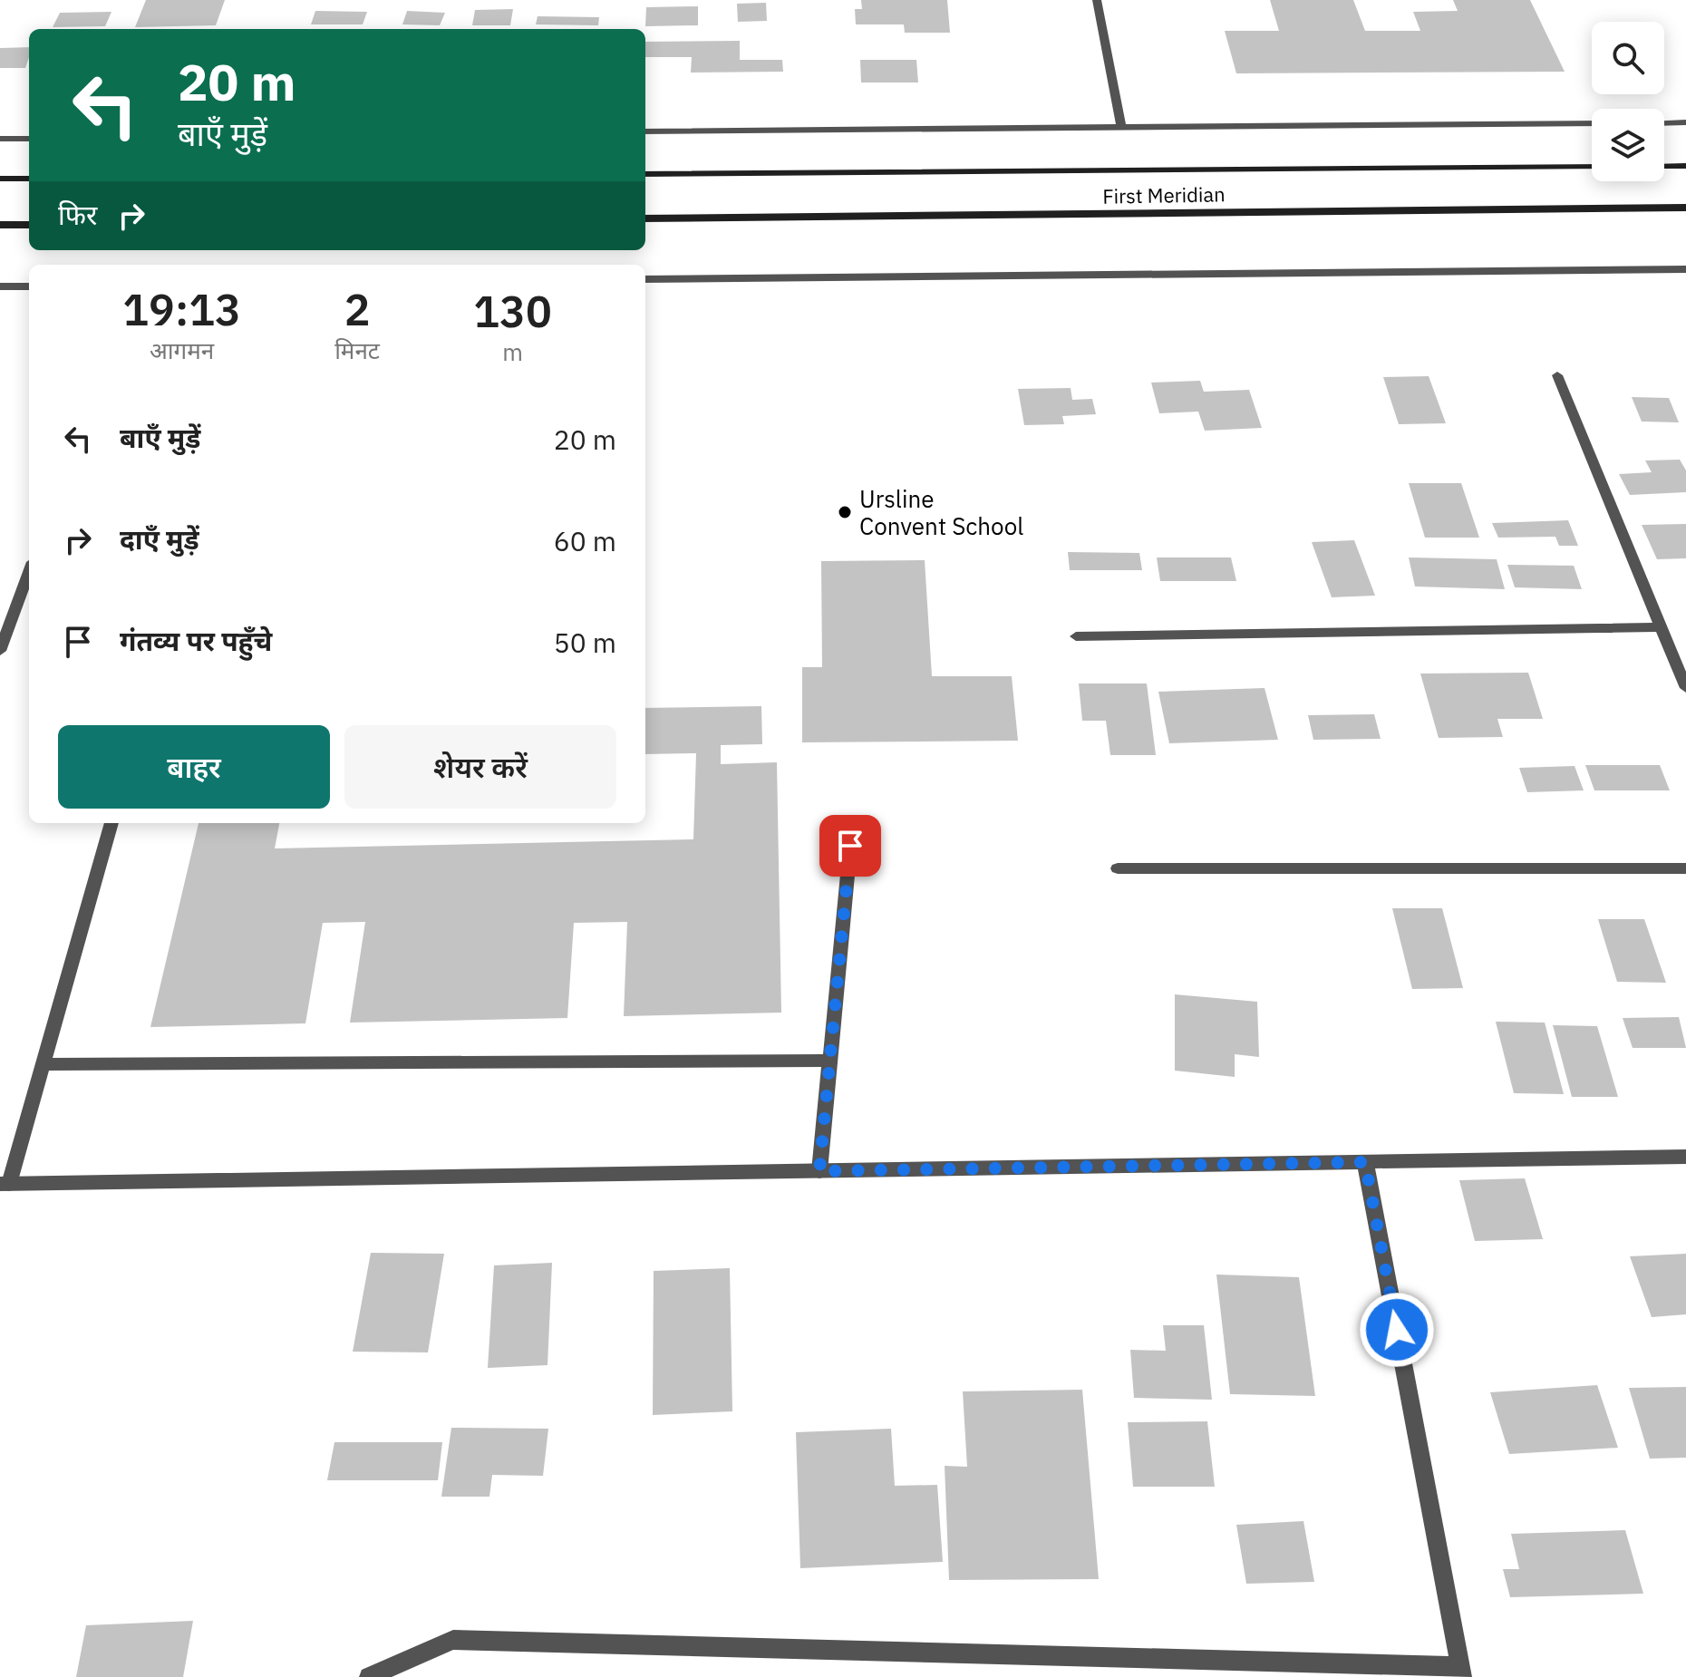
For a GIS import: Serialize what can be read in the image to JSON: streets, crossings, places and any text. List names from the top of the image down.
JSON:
{
  "streets": {
    "street": ["First Meridian"]
  },
  "places": ["Ursline Convent School"],
  "page": {
    "turn": ["20 m", "बाएँ मुड़ें"],
    "then": "फिर",
    "eta": [
      "19:13",
      "आगमन",
      "2",
      "मिनट",
      "130",
      "m"
    ],
    "list": [
      {
        "name": "बाएँ मुड़ें",
        "value": "20 m"
      },
      {
        "name": "दाएँ मुड़ें",
        "value": "60 m"
      },
      {
        "name": "गंतव्य पर पहुँचे",
        "value": "50 m"
      }
    ],
    "buttons": ["बाहर", "शेयर करें"]
  }
}
